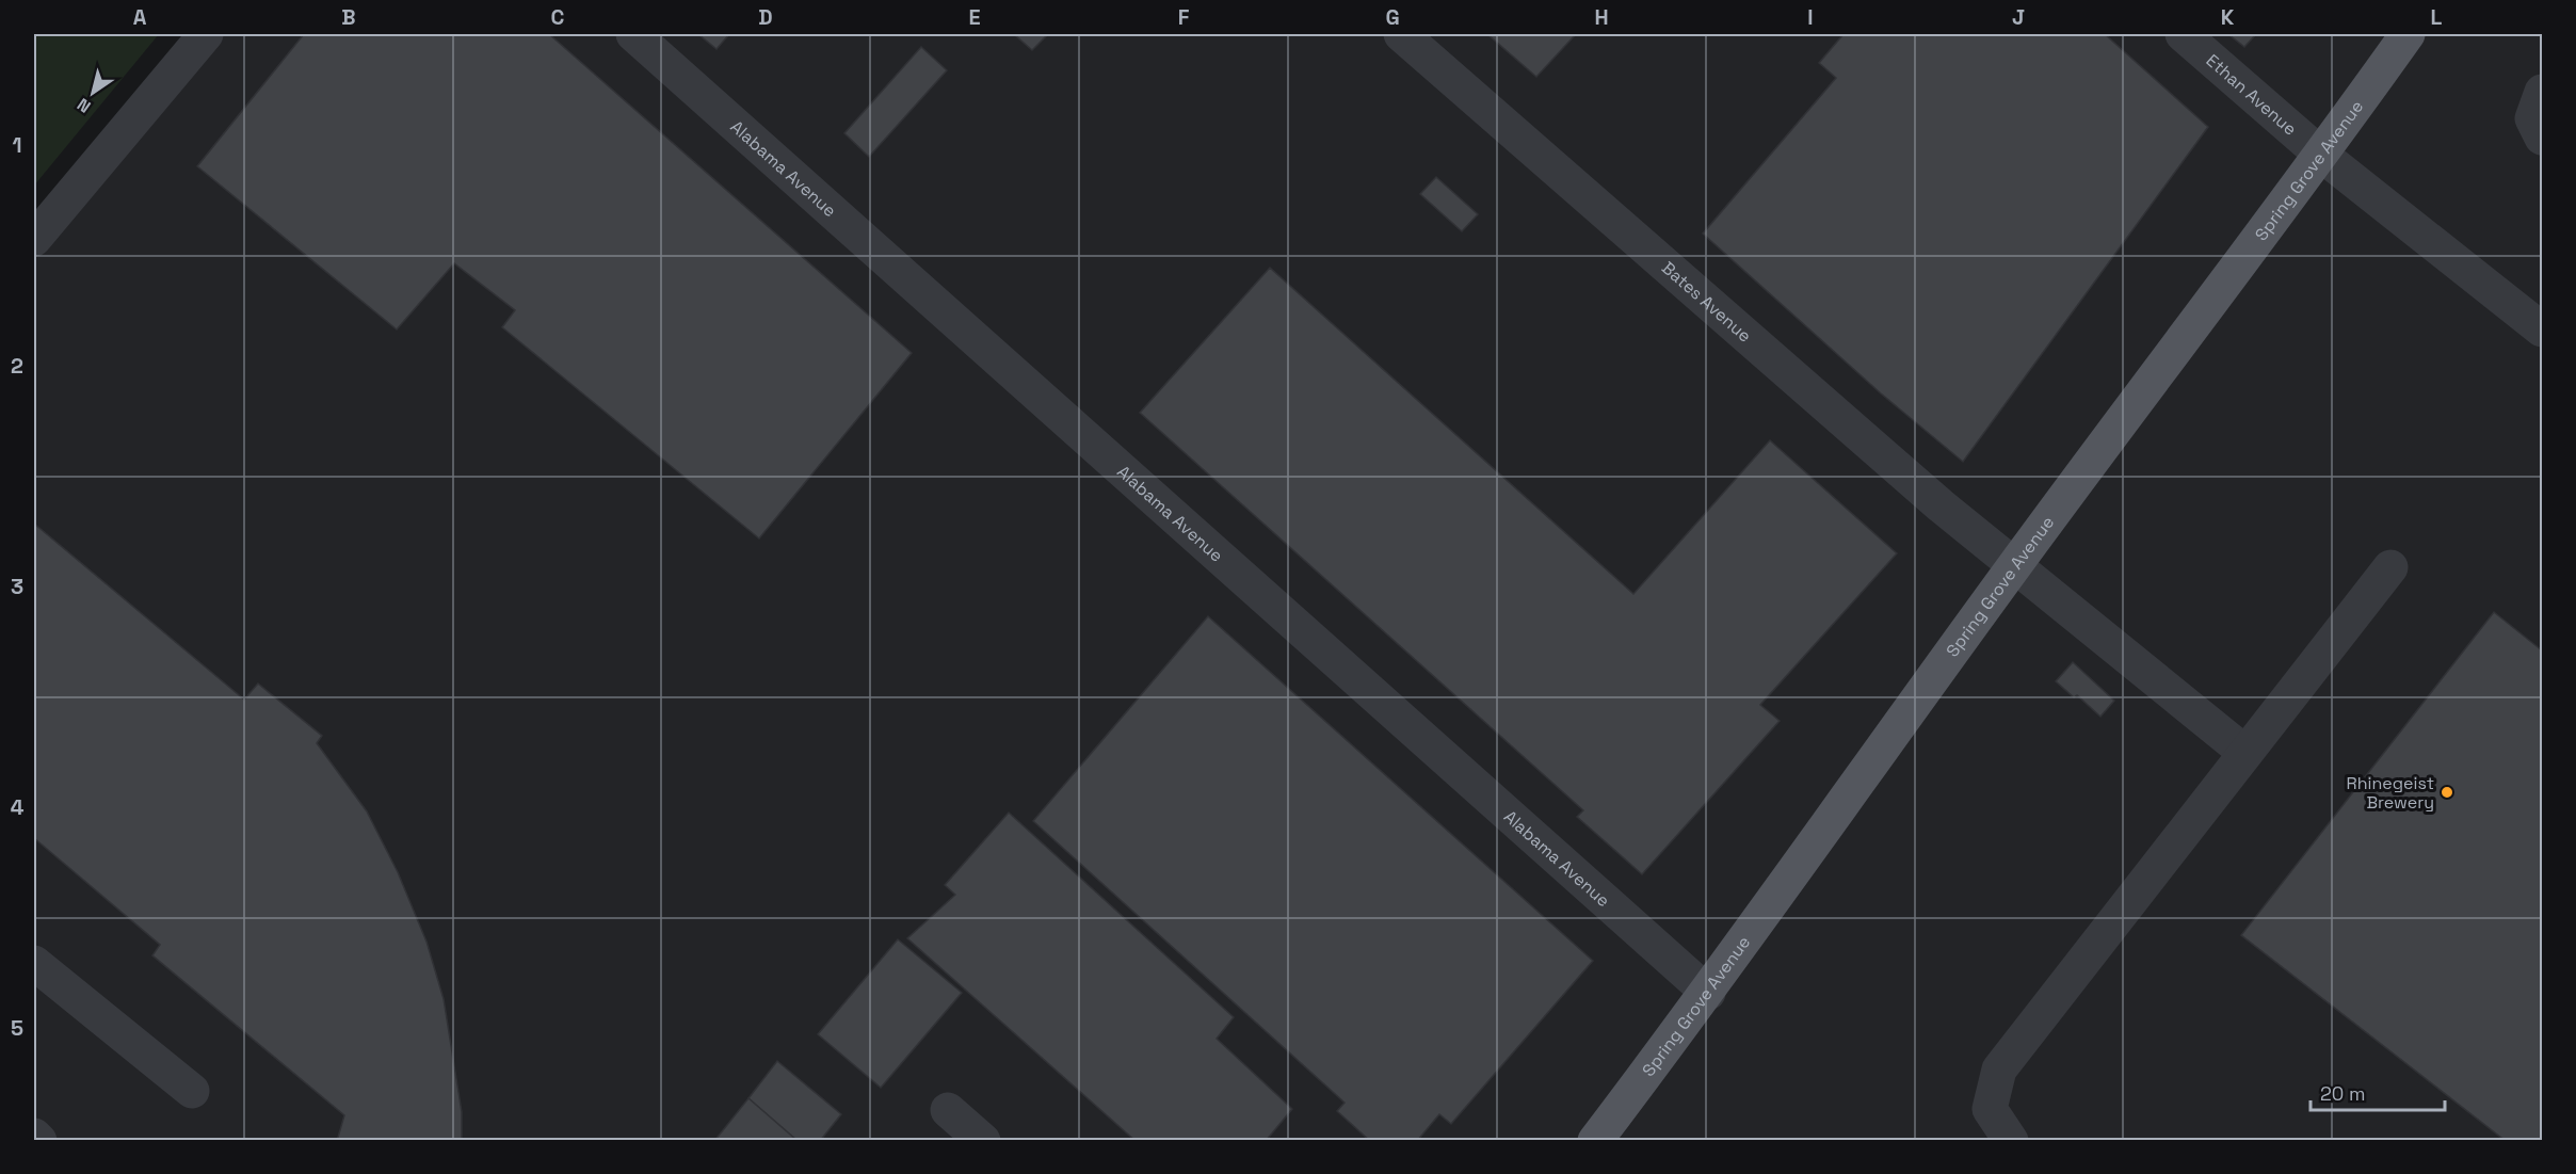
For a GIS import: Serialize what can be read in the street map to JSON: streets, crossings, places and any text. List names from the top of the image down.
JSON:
{
  "streets": {
    "main road": ["Spring Grove Avenue"],
    "street": ["Ethan Avenue", "Alabama Avenue", "Bates Avenue"]
  },
  "crossings": [
    ["Ethan Avenue", "Spring Grove Avenue"],
    ["Alabama Avenue", "Spring Grove Avenue"],
    ["Spring Grove Avenue", "Bates Avenue"]
  ],
  "places": ["Rhinegeist Brewery"],
  "scale_bar": "20 m",
  "north": "bottom left",
  "grid": {
    "columns": [
      "A",
      "B",
      "C",
      "D",
      "E",
      "F",
      "G",
      "H",
      "I",
      "J",
      "K",
      "L"
    ],
    "rows": [
      "1",
      "2",
      "3",
      "4",
      "5"
    ]
  }
}
